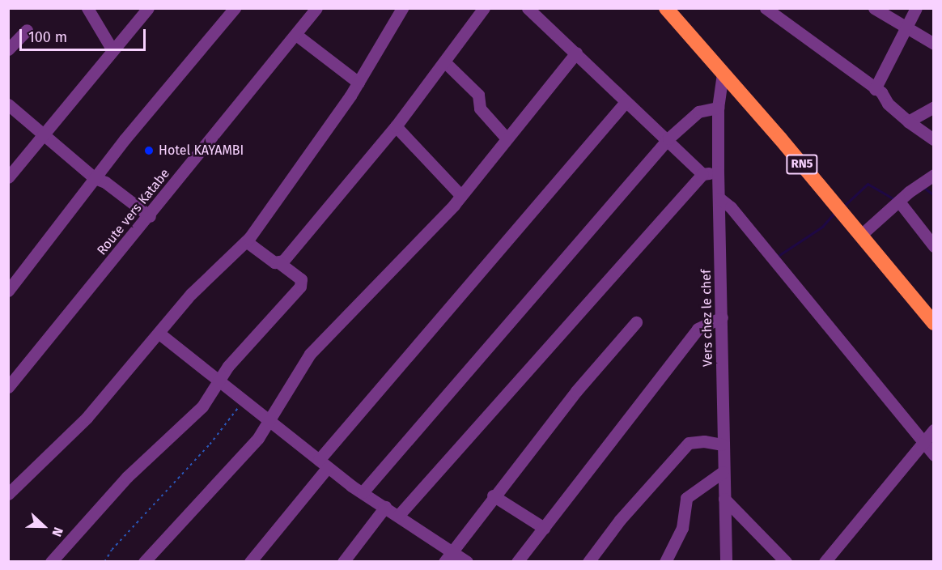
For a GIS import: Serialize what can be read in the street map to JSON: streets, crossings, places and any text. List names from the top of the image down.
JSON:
{
  "streets": {
    "highway": ["RN5"],
    "street": ["Route vers Katabe", "Vers chez le chef"]
  },
  "crossings": [
    ["RN5", "Vers chez le chef"]
  ],
  "places": ["Hotel KAYAMBI"],
  "scale_bar": "100 m",
  "north": "right"
}
